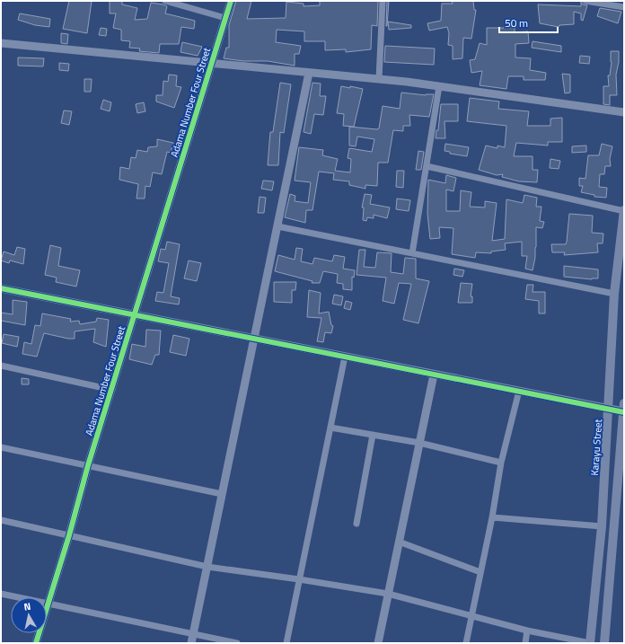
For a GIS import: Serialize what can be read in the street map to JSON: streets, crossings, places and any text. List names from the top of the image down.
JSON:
{
  "streets": {
    "main road": ["Karayu Street"],
    "street": ["Adama Number Four Street"]
  },
  "scale_bar": "50 m",
  "north": "top"
}
